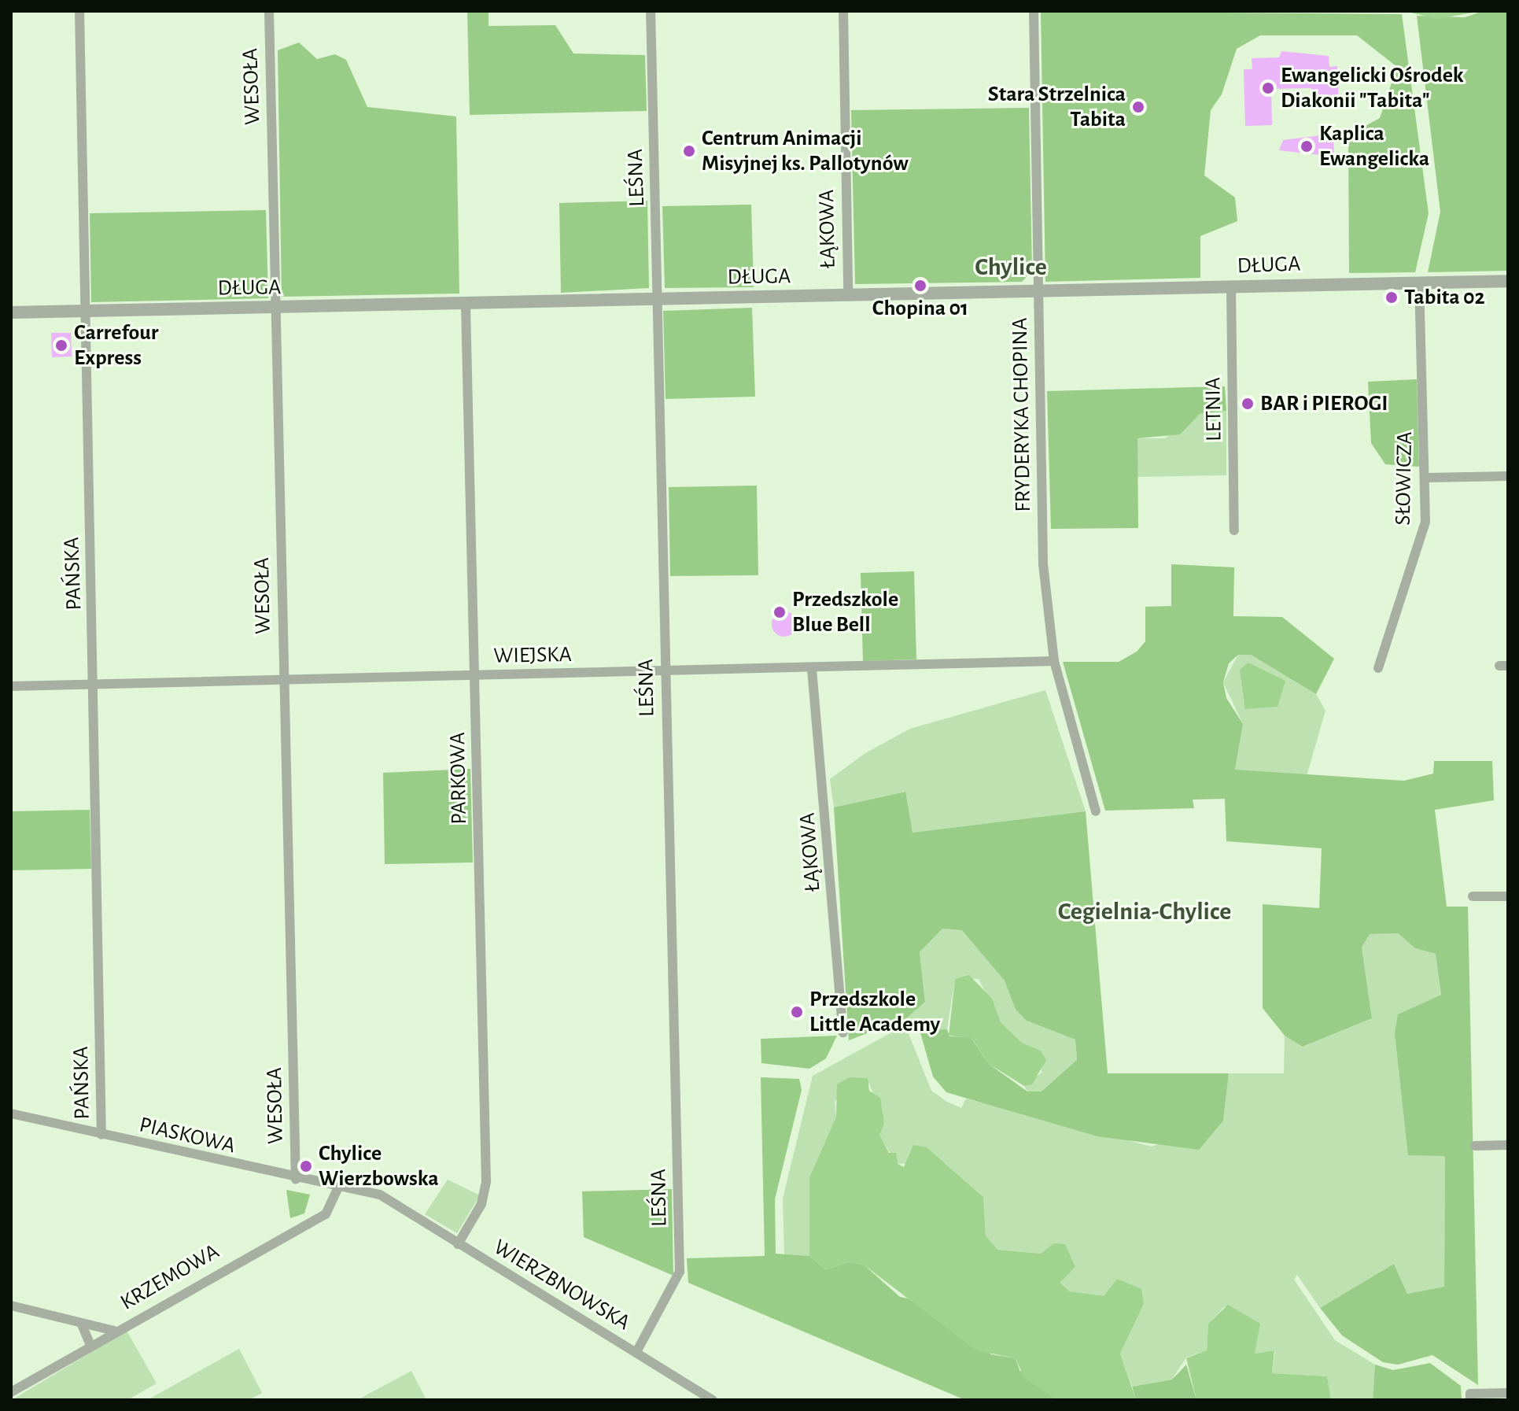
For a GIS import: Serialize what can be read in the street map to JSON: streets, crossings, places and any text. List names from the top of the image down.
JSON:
{
  "streets": {
    "street": [
      "WESOŁA",
      "LEŚNA",
      "ŁĄKOWA",
      "DŁUGA",
      "LETNIA",
      "FRYDERYKA CHOPINA",
      "SŁOWICZA",
      "PAŃSKA",
      "WIEJSKA",
      "PARKOWA",
      "PIASKOWA",
      "KRZEMOWA",
      "WIERZBNOWSKA"
    ]
  },
  "crossings": [
    ["WESOŁA", "DŁUGA"],
    ["WESOŁA", "WIEJSKA"],
    ["WESOŁA", "PIASKOWA"],
    ["LEŚNA", "DŁUGA"],
    ["LEŚNA", "WIEJSKA"],
    ["LEŚNA", "WIERZBNOWSKA"],
    ["ŁĄKOWA", "DŁUGA"],
    ["ŁĄKOWA", "WIEJSKA"],
    ["DŁUGA", "LETNIA"],
    ["DŁUGA", "FRYDERYKA CHOPINA"],
    ["DŁUGA", "SŁOWICZA"],
    ["DŁUGA", "PAŃSKA"],
    ["DŁUGA", "PARKOWA"],
    ["FRYDERYKA CHOPINA", "WIEJSKA"],
    ["PAŃSKA", "WIEJSKA"],
    ["PAŃSKA", "PIASKOWA"],
    ["WIEJSKA", "PARKOWA"],
    ["PARKOWA", "WIERZBNOWSKA"],
    ["PIASKOWA", "KRZEMOWA"],
    ["PIASKOWA", "WIERZBNOWSKA"]
  ],
  "districts": ["Chylice", "Cegielnia-Chylice"],
  "places": [
    "Ewangelicki Ośrodek Diakonii \"Tabita\"",
    "Stara Strzelnica Tabita",
    "Kaplica Ewangelicka",
    "Centrum Animacji Misyjnej ks. Pallotynów",
    "Chopina 01",
    "Tabita 02",
    "Carrefour Express",
    "BAR i PIEROGI",
    "Przedszkole Blue Bell",
    "Przedszkole Little Academy",
    "Chylice Wierzbowska"
  ]
}
